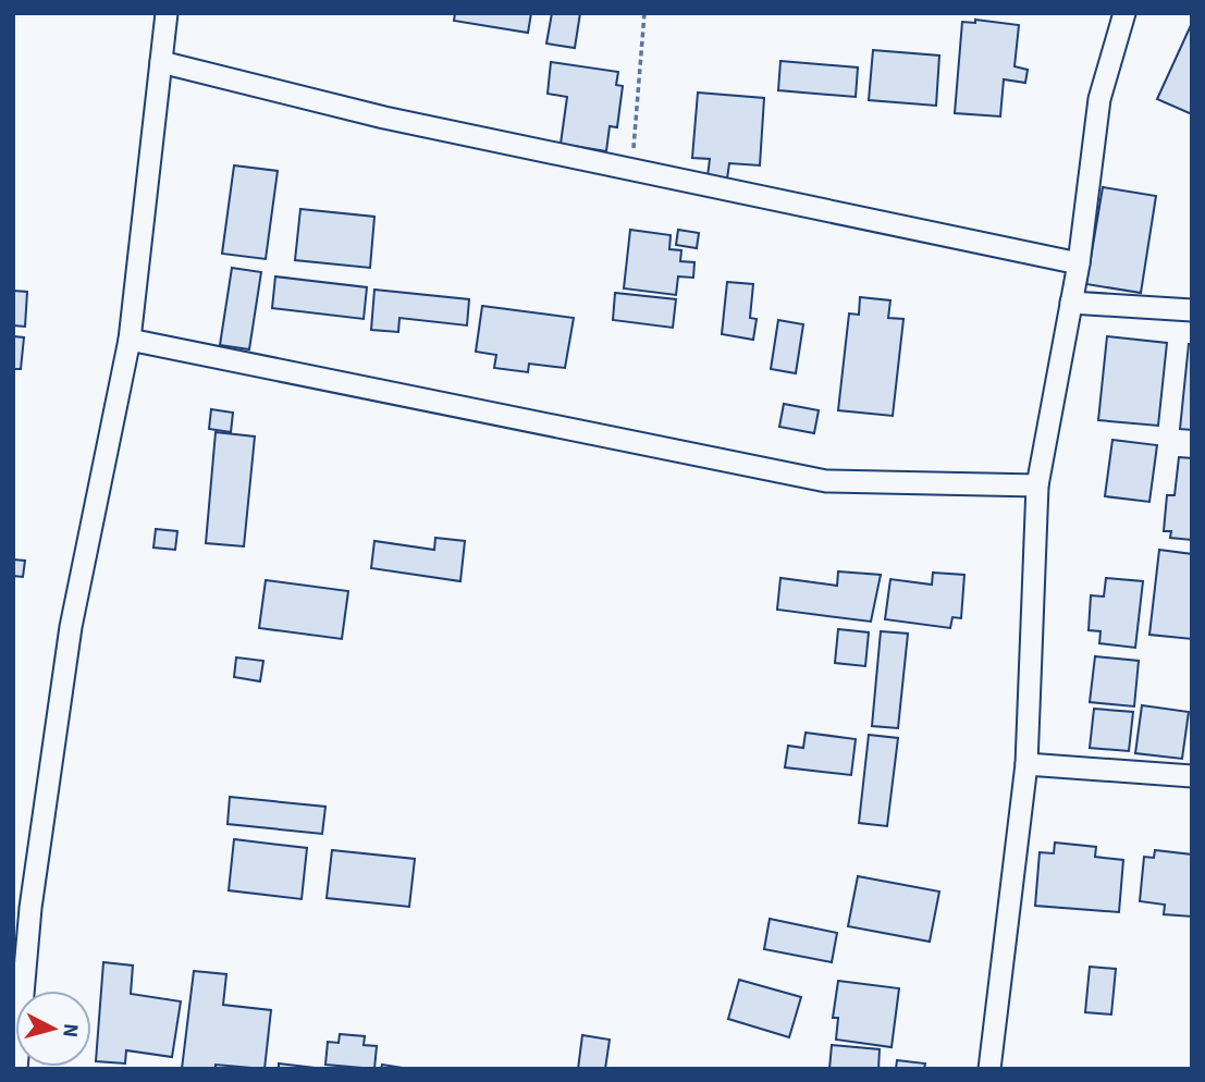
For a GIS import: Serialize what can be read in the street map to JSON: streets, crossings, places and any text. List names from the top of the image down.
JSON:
{
  "north": "right"
}
